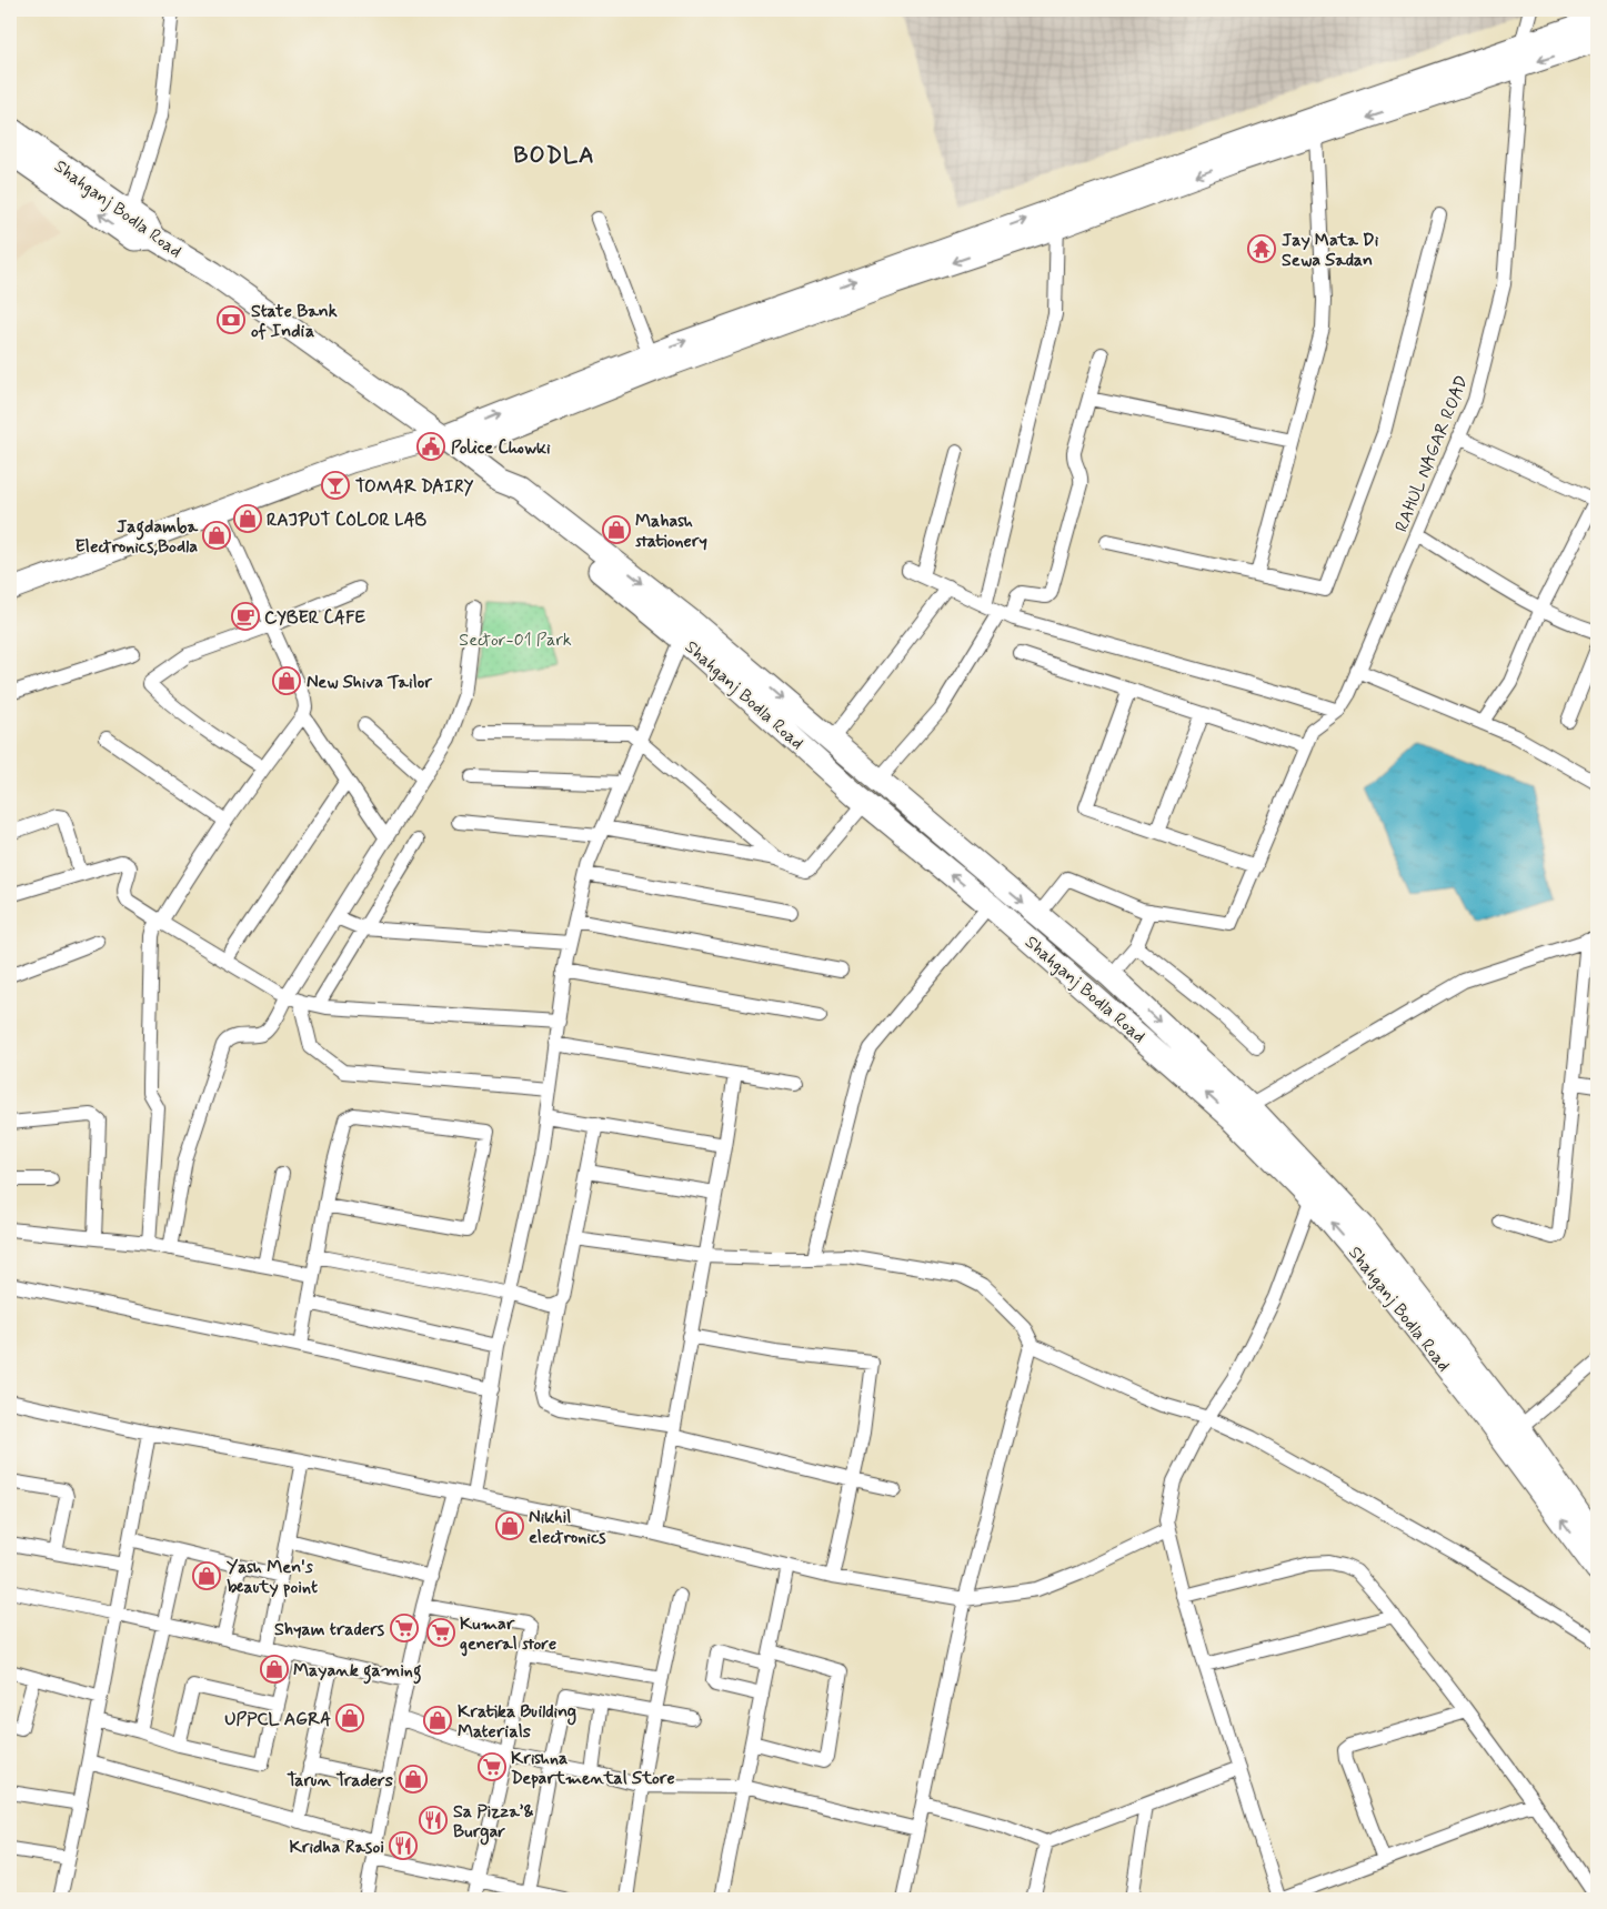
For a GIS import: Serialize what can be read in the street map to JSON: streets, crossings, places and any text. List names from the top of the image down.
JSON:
{
  "streets": {
    "main road": ["Shahganj Bodla Road"],
    "street": ["RAHUL NAGAR ROAD"]
  },
  "districts": ["BODLA"],
  "parks": ["Sector-01 Park"],
  "places": {
    "temple": ["Jay Mata Di Sewa Sadan"],
    "bank": ["State Bank of India"],
    "public building": ["Police Chowki"],
    "bar": ["TOMAR DAIRY"],
    "shop": [
      "RAJPUT COLOR LAB",
      "Mahash stationery",
      "Jagdamba Electronics,Bodla",
      "New Shiva Tailor",
      "Nikhil electronics",
      "Yash Men's beauty point",
      "Mayank gaming",
      "UPPCL AGRA",
      "Kratika Building Materials",
      "Tarun Traders"
    ],
    "cafe": ["CYBER CAFE"],
    "supermarket": ["Shyam traders", "Kumar general store", "Krishna Departmental Store"],
    "restaurant": ["Sa Pizza’& Burgar", "Kridha Rasoi"]
  }
}
